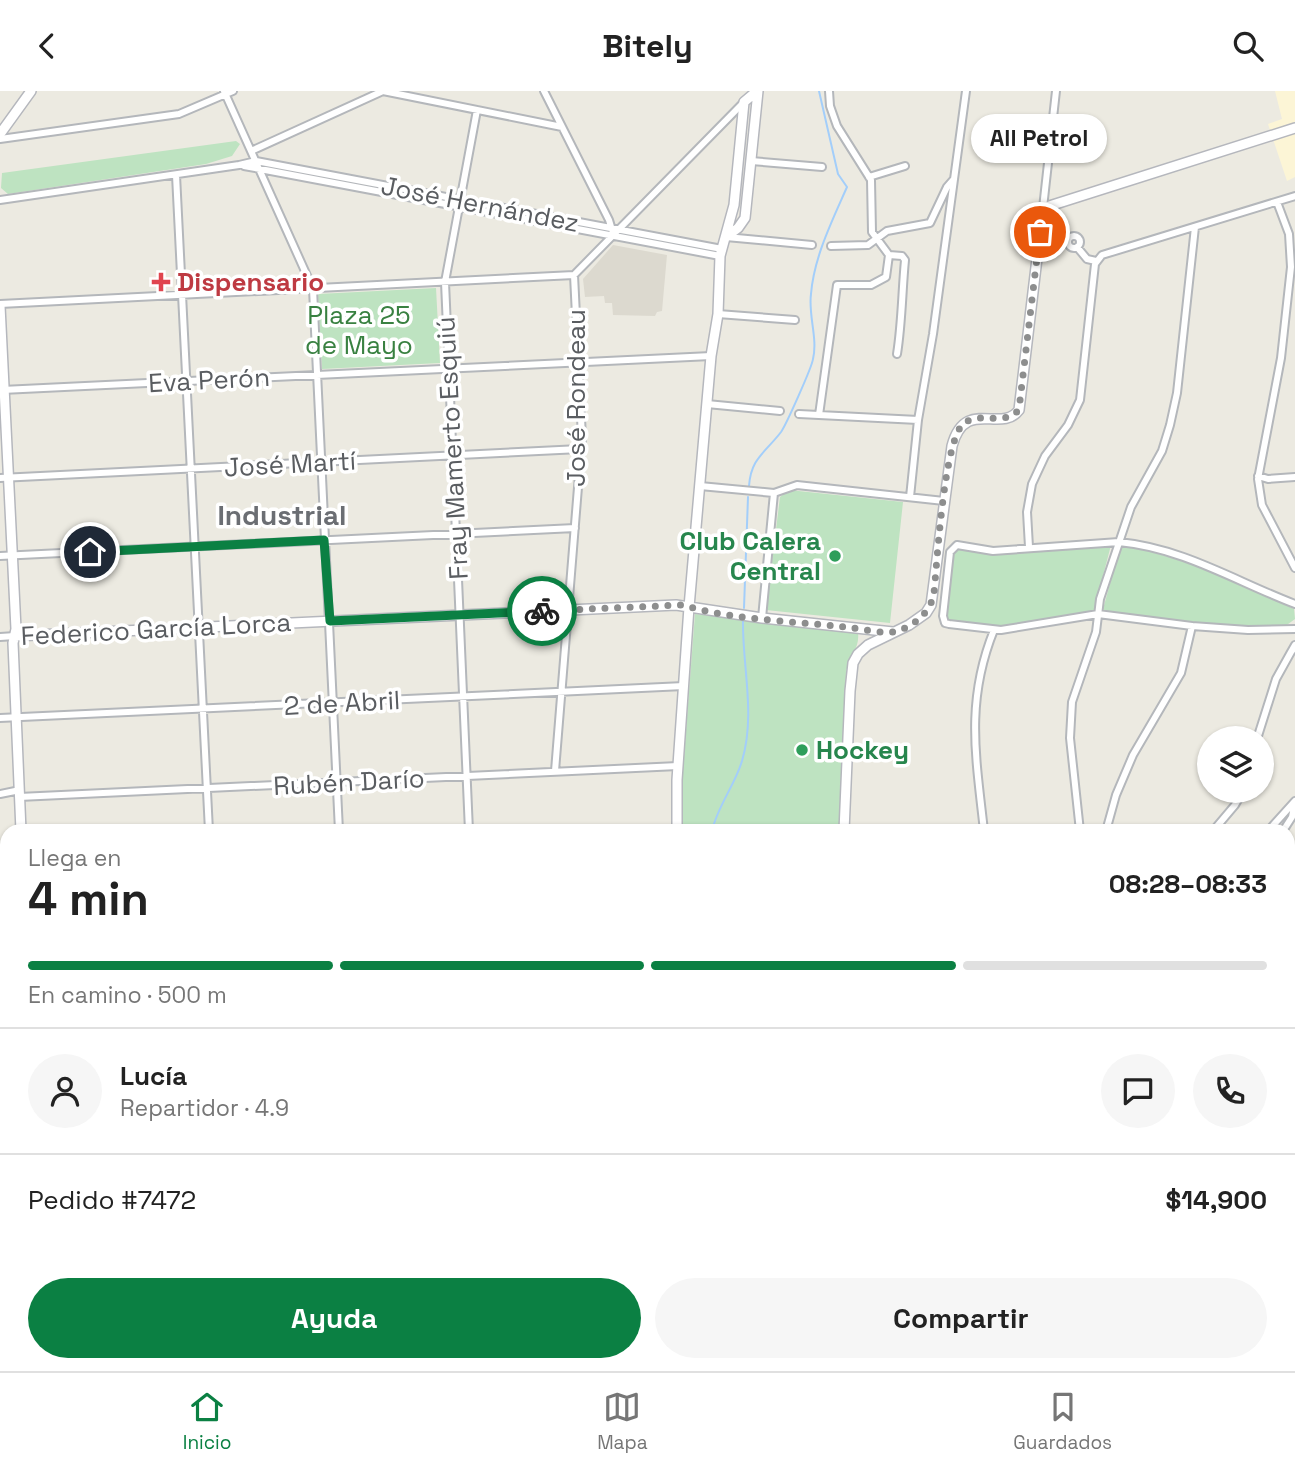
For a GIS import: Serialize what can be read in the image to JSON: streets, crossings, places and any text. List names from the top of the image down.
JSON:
{
  "streets": {
    "street": [
      "José Hernández",
      "Eva Perón",
      "José Rondeau",
      "Fray Mamerto Esquiú",
      "José Martí",
      "Federico García Lorca",
      "2 de Abril",
      "Rubén Darío"
    ]
  },
  "crossings": [
    ["José Hernández", "Fray Mamerto Esquiú"],
    ["Eva Perón", "José Rondeau"],
    ["Eva Perón", "Fray Mamerto Esquiú"],
    ["José Rondeau", "José Martí"],
    ["José Rondeau", "Federico García Lorca"],
    ["José Rondeau", "2 de Abril"],
    ["José Rondeau", "Rubén Darío"],
    ["Fray Mamerto Esquiú", "José Martí"],
    ["Fray Mamerto Esquiú", "Federico García Lorca"],
    ["Fray Mamerto Esquiú", "2 de Abril"],
    ["Fray Mamerto Esquiú", "Rubén Darío"]
  ],
  "districts": ["Industrial"],
  "parks": ["Plaza 25 de Mayo"],
  "places": {
    "other": ["All Petrol", "Club Calera Central", "Hockey"],
    "health": ["Dispensario"]
  },
  "page": {
    "header": "Bitely",
    "bubble": "All Petrol",
    "heading": ["4 min", "Llega en", "08:28–08:33"],
    "panel": [
      "Lucía",
      "Repartidor · 4.9",
      "Pedido #7472",
      "$14,900"
    ],
    "bar": "En camino · 500 m",
    "buttons": ["Ayuda", "Compartir"],
    "tabs": ["Inicio", "Mapa", "Guardados"]
  }
}
